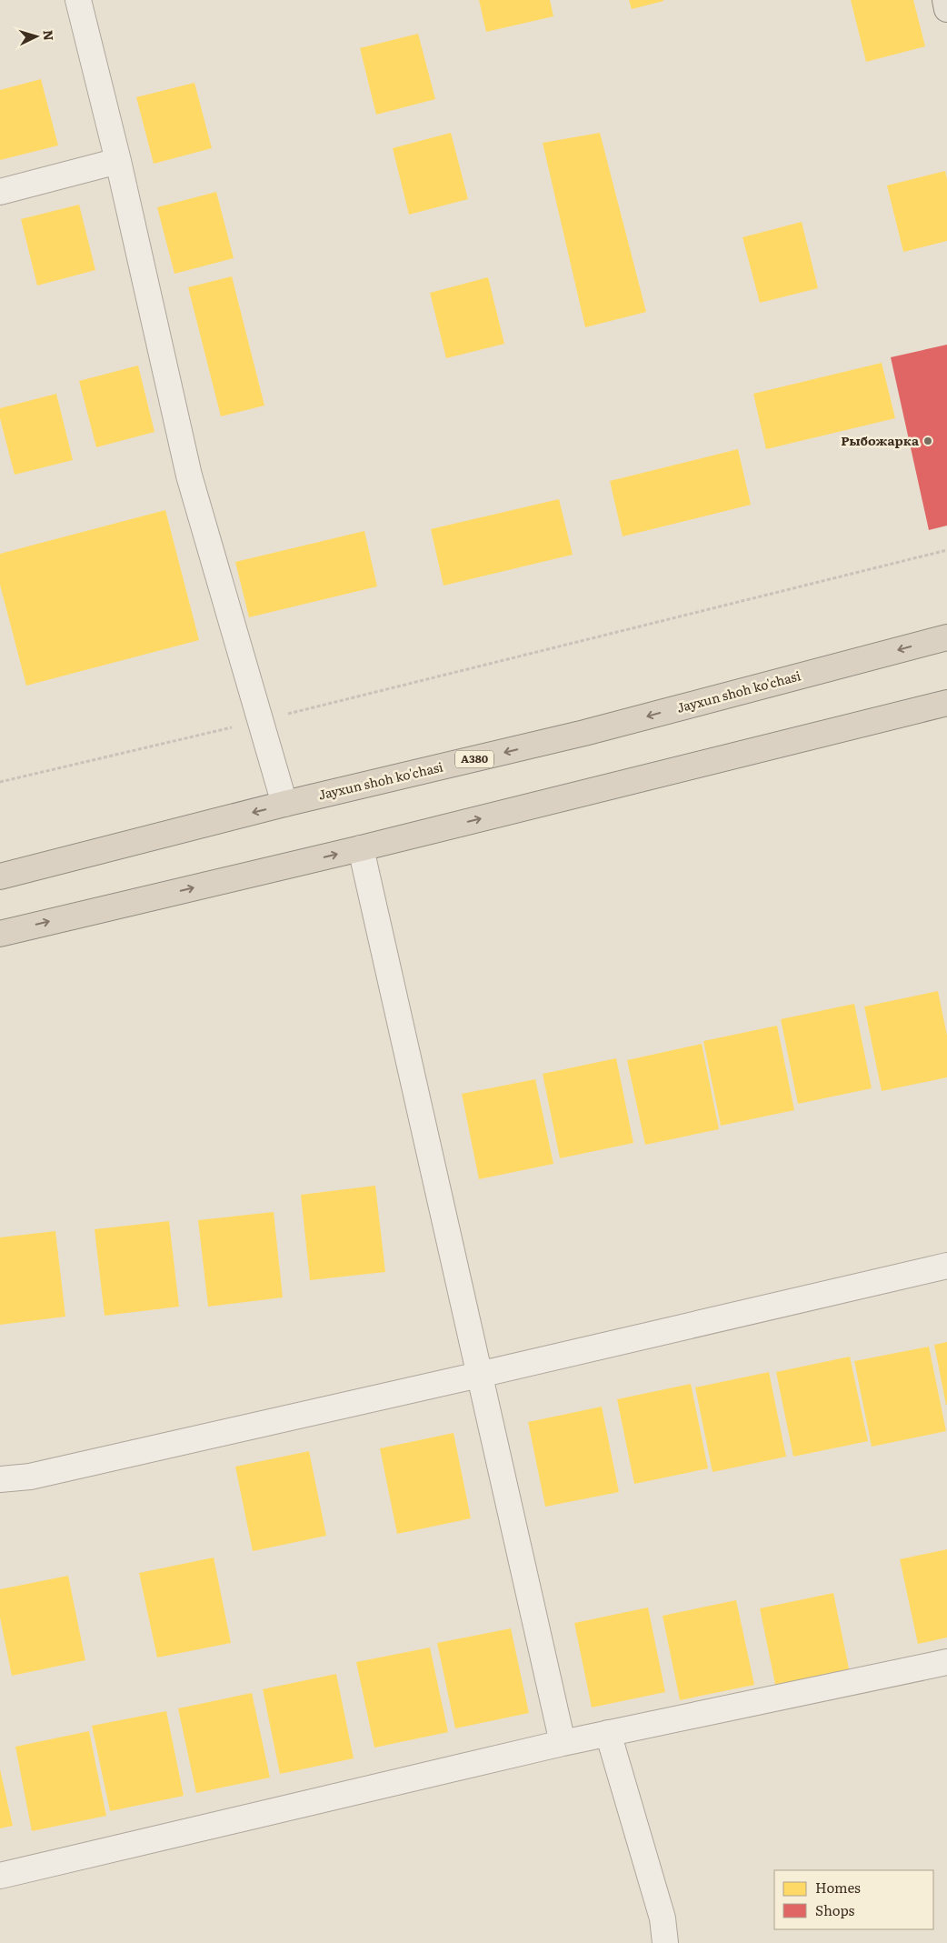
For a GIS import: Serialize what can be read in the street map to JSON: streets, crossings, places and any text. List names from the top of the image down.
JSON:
{
  "streets": {
    "highway": ["Jayxun shoh ko'chasi", "A380"]
  },
  "places": ["Рыбожарка"],
  "legend": ["Homes", "Shops"],
  "north": "right"
}
